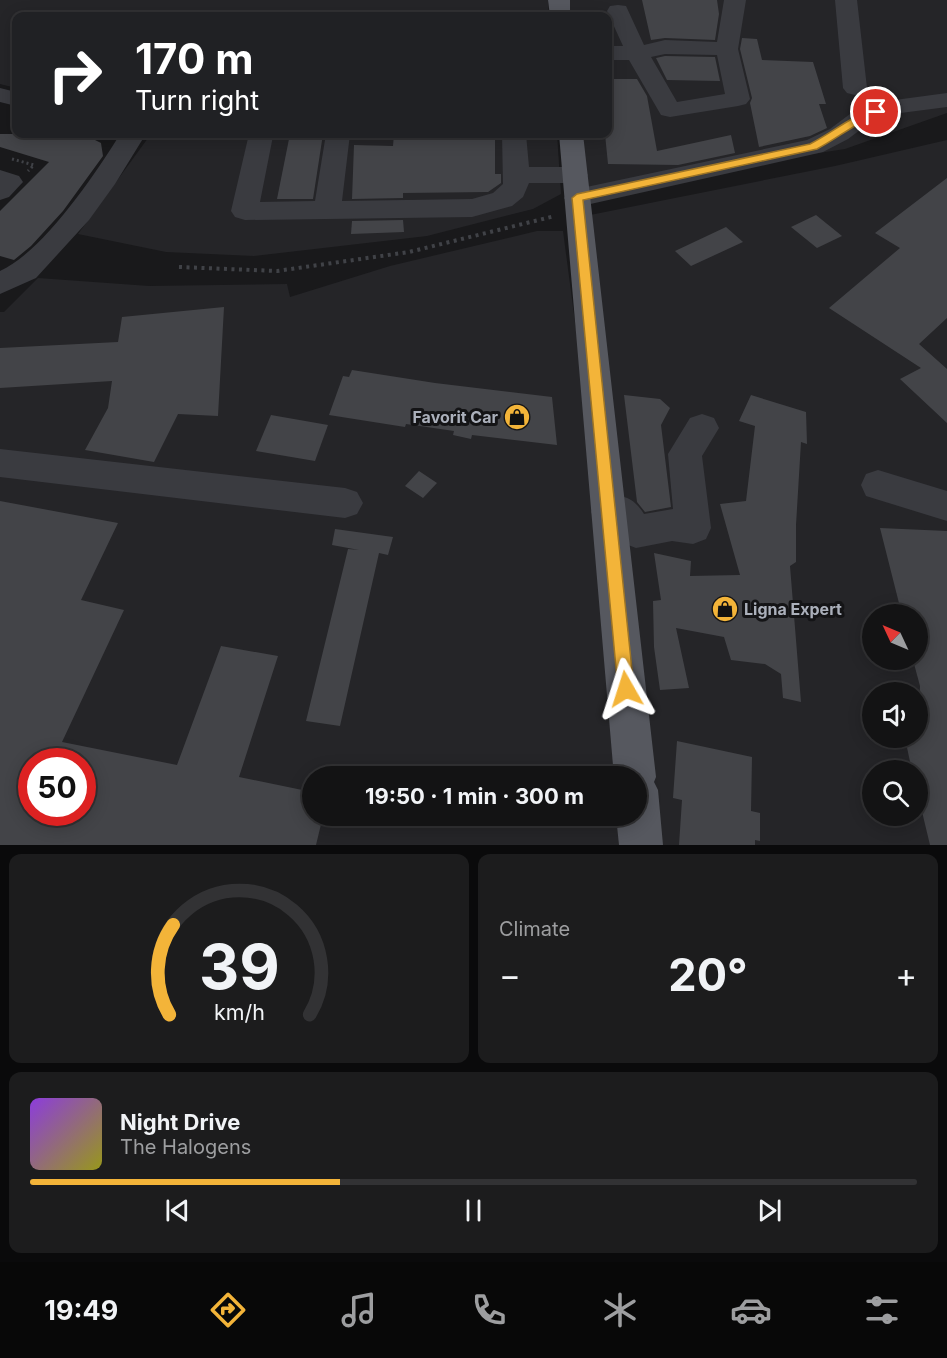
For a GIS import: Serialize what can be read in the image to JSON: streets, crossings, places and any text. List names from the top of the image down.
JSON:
{
  "places": {
    "shop": ["Favorit Car", "Ligna Expert"]
  },
  "north": "top left",
  "page": {
    "turn": ["170 m", "Turn right"],
    "limit": "50",
    "trip": "19:50 · 1 min · 300 m",
    "tile": "Climate",
    "heat": ["−", "20°", "+"],
    "song": ["Night Drive", "The Halogens"],
    "tabs": "19:49",
    "gauge": ["39", "km/h"]
  }
}
